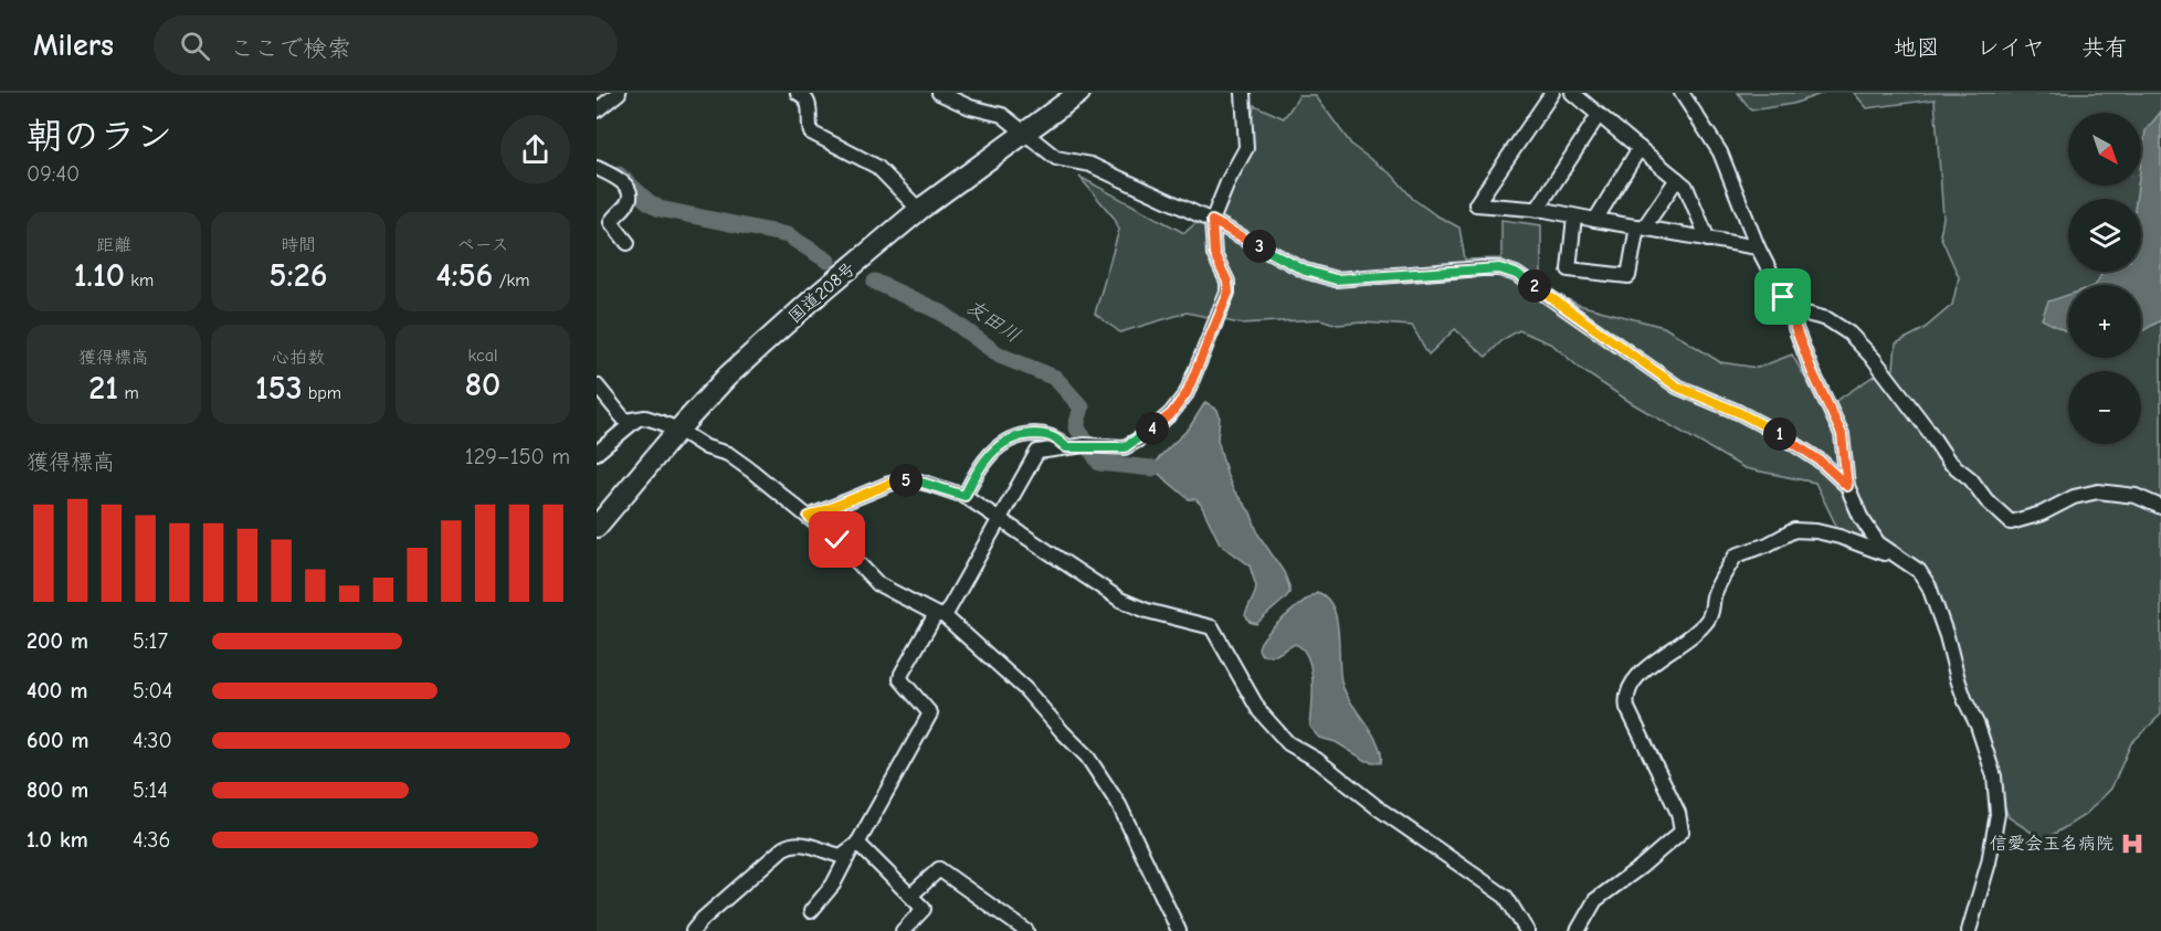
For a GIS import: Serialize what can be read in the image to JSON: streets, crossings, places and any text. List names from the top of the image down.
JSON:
{
  "streets": {
    "highway": ["国道208号"]
  },
  "water": ["友田川"],
  "places": {
    "hospital": ["信愛会玉名病院"]
  },
  "north": "bottom right",
  "page": {
    "header": "Milers",
    "search": "ここで検索",
    "nav": ["地図", "レイヤ", "共有"],
    "heading": ["朝のラン", "09:40"],
    "map_buttons": ["+", "−"],
    "stats": [
      ["距離", "1.10 km"],
      ["時間", "5:26"],
      ["ペース", "4:56 /km"],
      ["獲得標高", "21 m"],
      ["心拍数", "153 bpm"],
      ["kcal", "80"]
    ],
    "pins": [
      "3",
      "2",
      "4",
      "1",
      "5"
    ],
    "chart": ["獲得標高", "129–150 m"],
    "list": [
      {
        "name": "200 m",
        "note": "5:17"
      },
      {
        "name": "400 m",
        "note": "5:04"
      },
      {
        "name": "600 m",
        "note": "4:30"
      },
      {
        "name": "800 m",
        "note": "5:14"
      },
      {
        "name": "1.0 km",
        "note": "4:36"
      }
    ]
  }
}
